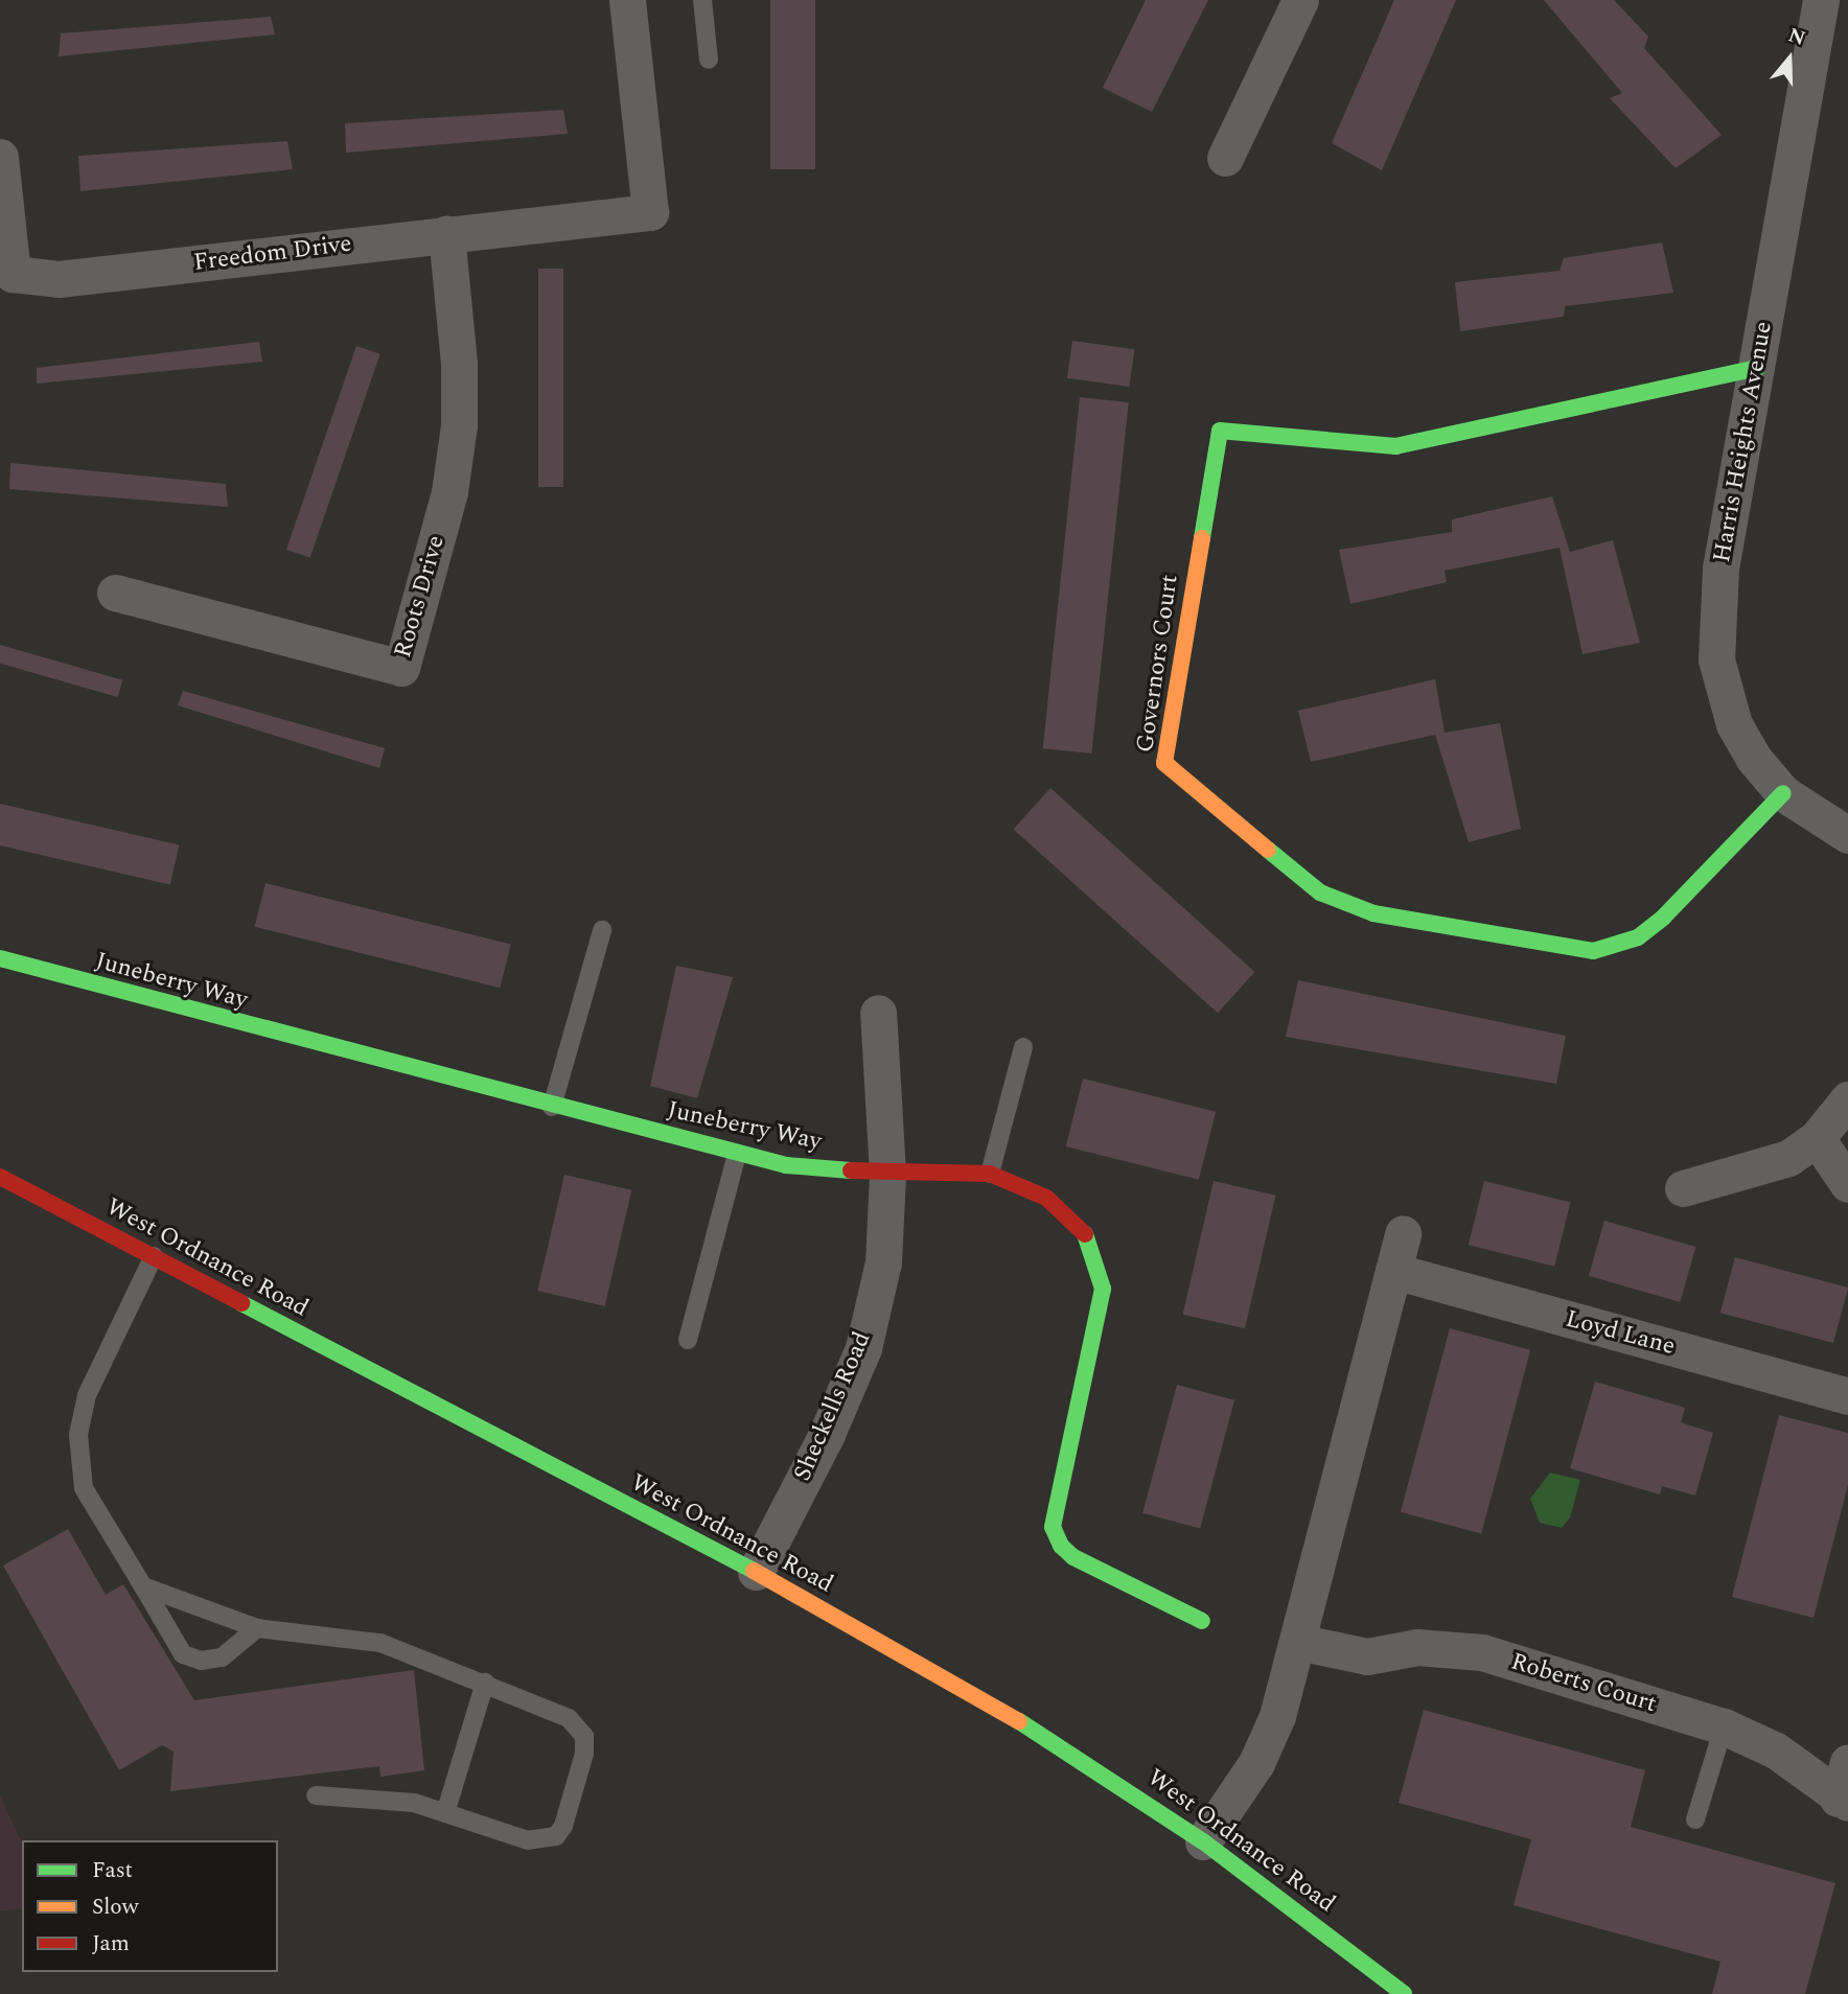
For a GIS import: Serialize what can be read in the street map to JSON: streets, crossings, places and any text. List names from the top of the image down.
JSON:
{
  "streets": {
    "street": [
      "Freedom Drive",
      "Harris Heights Avenue",
      "Roots Drive",
      "Governors Court",
      "Juneberry Way",
      "West Ordnance Road",
      "Loyd Lane",
      "Sheckells Road",
      "Roberts Court"
    ]
  },
  "crossings": [
    ["Freedom Drive", "Roots Drive"],
    ["Harris Heights Avenue", "Governors Court"],
    ["Juneberry Way", "Sheckells Road"],
    ["West Ordnance Road", "Sheckells Road"]
  ],
  "legend": ["Fast", "Slow", "Jam"],
  "north": "top"
}
